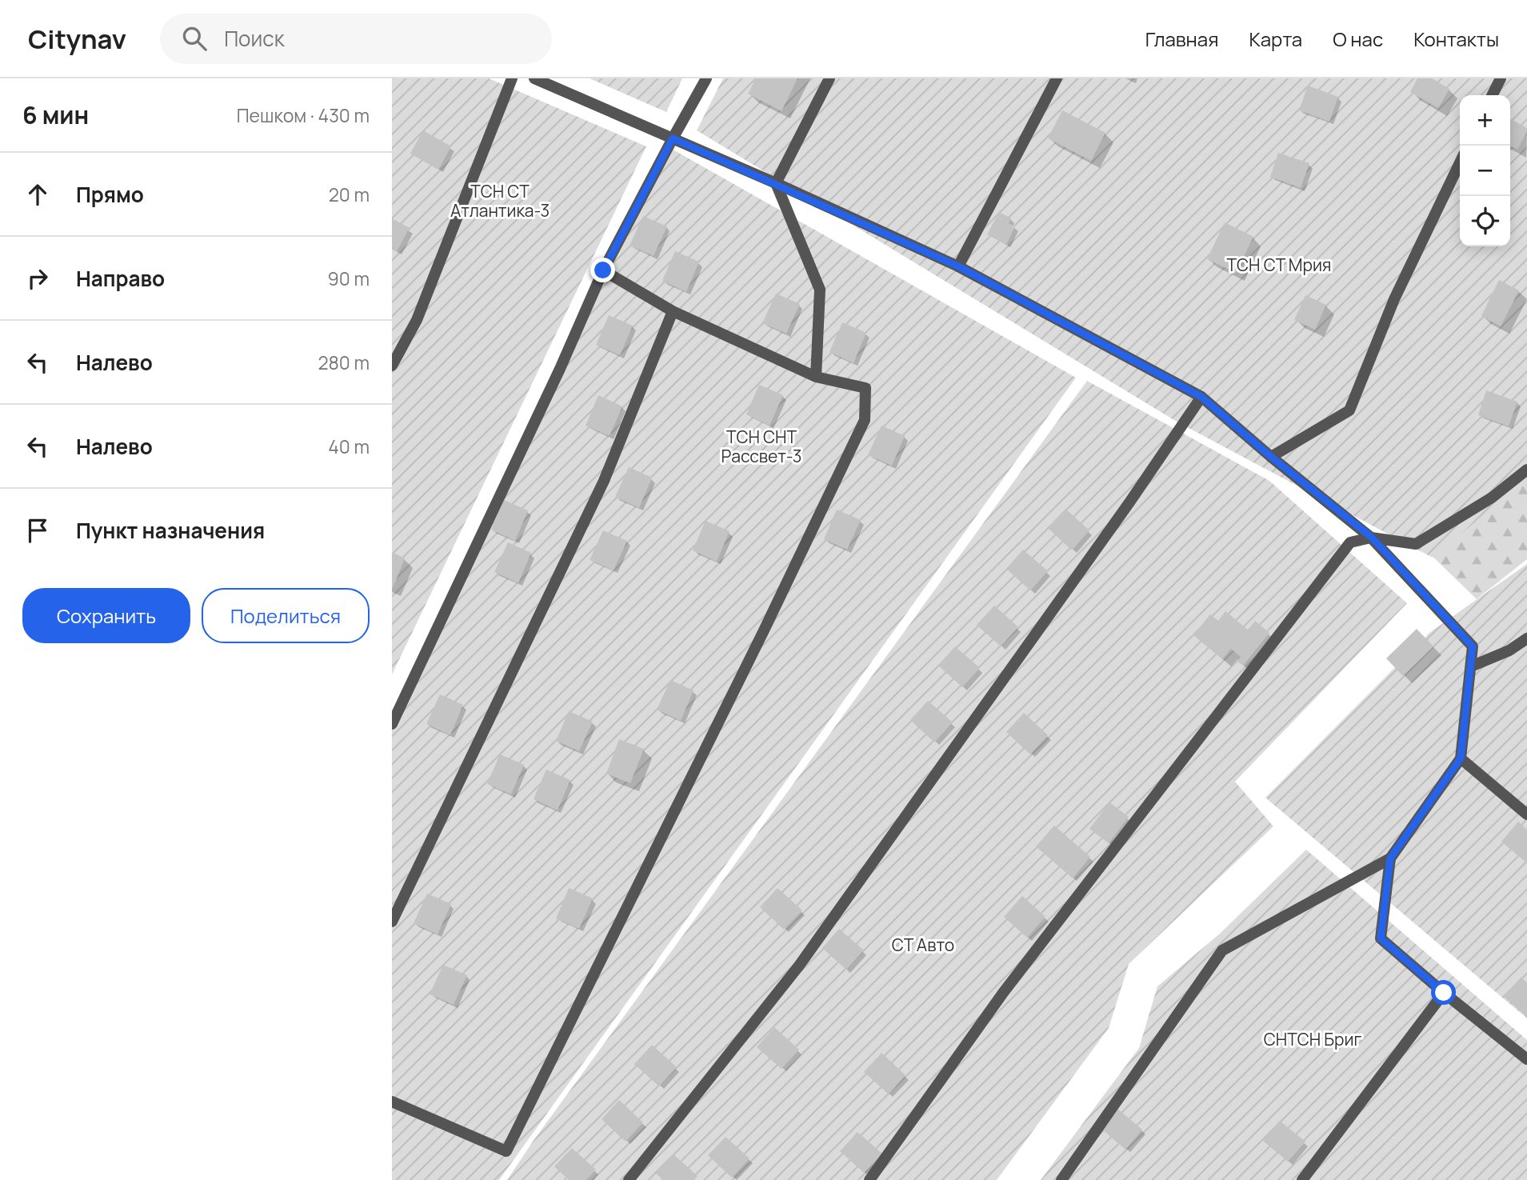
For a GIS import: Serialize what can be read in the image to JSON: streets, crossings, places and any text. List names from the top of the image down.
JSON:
{
  "parks": [
    "ТСН СТ Атлантика-3",
    "ТСН СТ Мрия",
    "ТСН СНТ Рассвет-3",
    "СТ Авто",
    "СНТСН Бриг"
  ],
  "page": {
    "header": "Citynav",
    "search": "Поиск",
    "nav": [
      "Главная",
      "Карта",
      "О нас",
      "Контакты"
    ],
    "heading": ["6 мин", "Пешком · 430 m"],
    "map_buttons": ["+", "−"],
    "list": [
      ["Прямо", "20 m"],
      ["Направо", "90 m"],
      ["Налево", "280 m"],
      ["Налево", "40 m"],
      "Пункт назначения"
    ],
    "buttons": ["Сохранить", "Поделиться"]
  }
}
